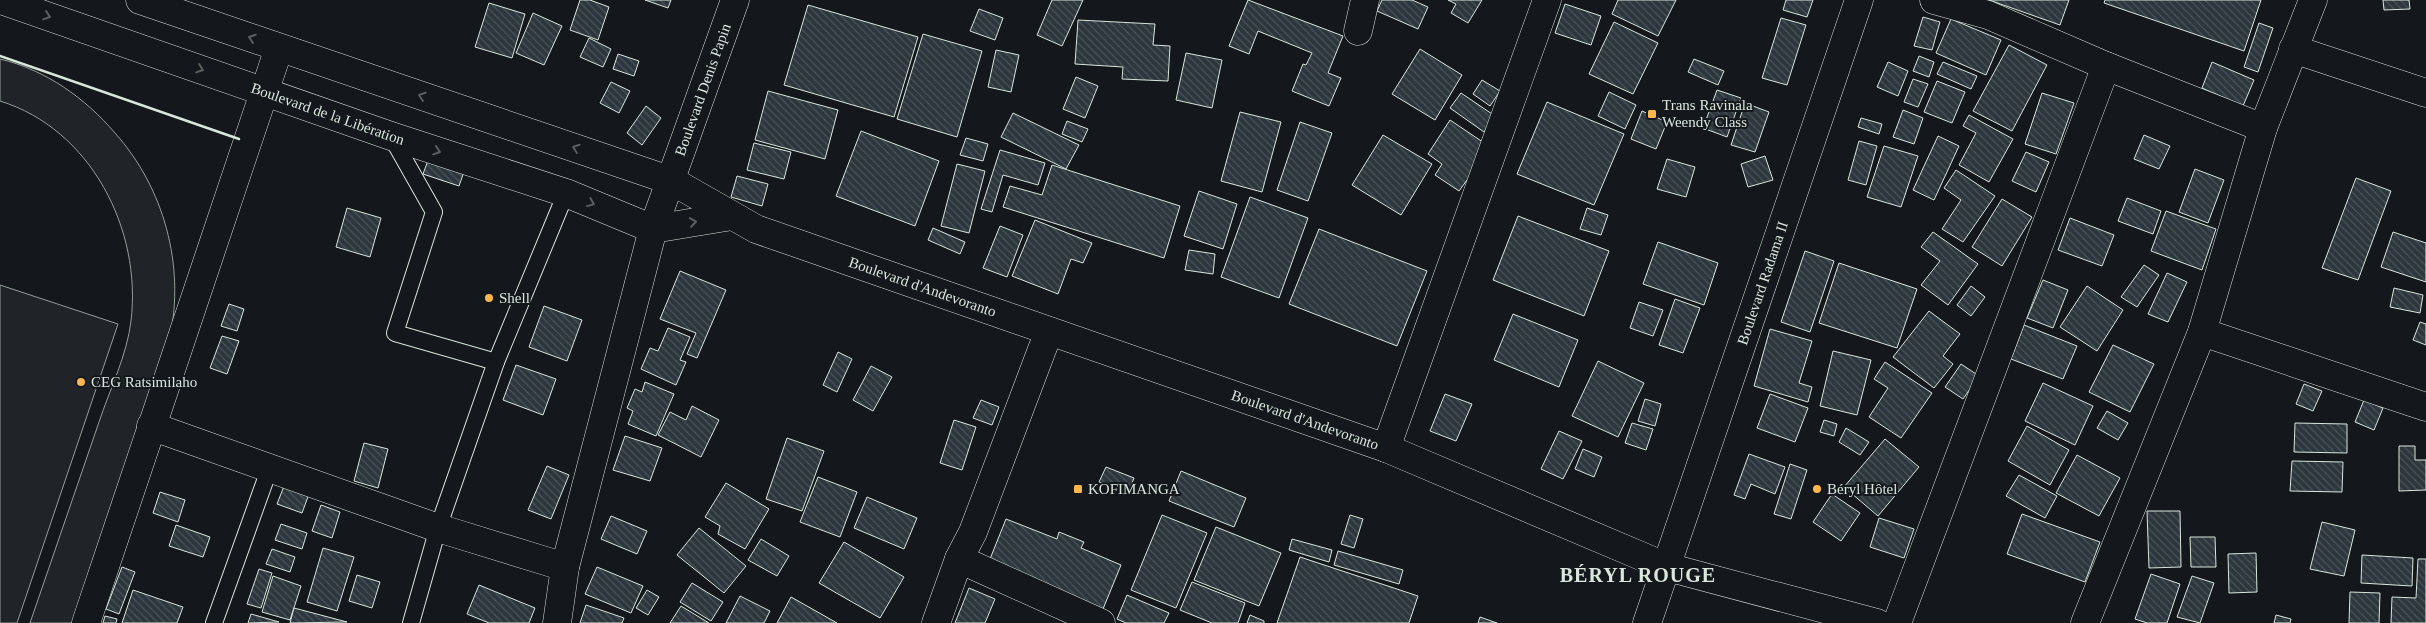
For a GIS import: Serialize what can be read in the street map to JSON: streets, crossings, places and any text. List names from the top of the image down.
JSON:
{
  "streets": {
    "street": [
      "Boulevard Denis Papin",
      "Boulevard de la Libération",
      "Boulevard Radama II",
      "Boulevard d'Andevoranto"
    ]
  },
  "crossings": [
    ["Boulevard Denis Papin", "Boulevard de la Libération"],
    ["Boulevard Denis Papin", "Boulevard d'Andevoranto"],
    ["Boulevard Radama II", "Boulevard d'Andevoranto"]
  ],
  "districts": ["BÉRYL ROUGE"],
  "places": {
    "transit": ["Trans Ravinala Weendy Class", "KOFIMANGA"],
    "other": ["Shell", "CEG Ratsimilaho", "Béryl Hôtel"]
  }
}
